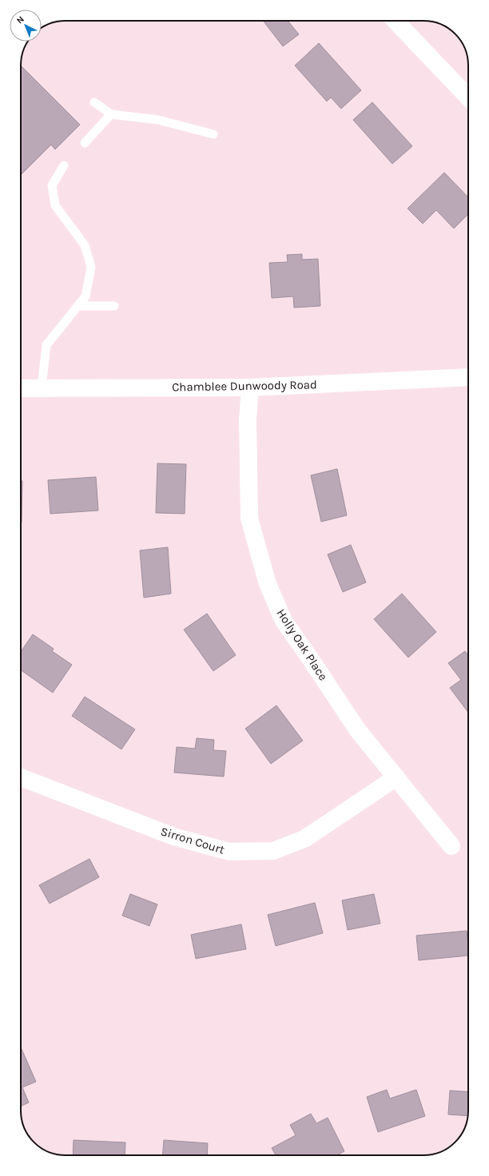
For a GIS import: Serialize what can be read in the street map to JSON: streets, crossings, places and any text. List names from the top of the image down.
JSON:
{
  "streets": {
    "street": ["Chamblee Dunwoody Road", "Holly Oak Place", "Sirron Court"]
  },
  "crossings": [
    ["Chamblee Dunwoody Road", "Holly Oak Place"],
    ["Holly Oak Place", "Sirron Court"]
  ],
  "north": "top left"
}
